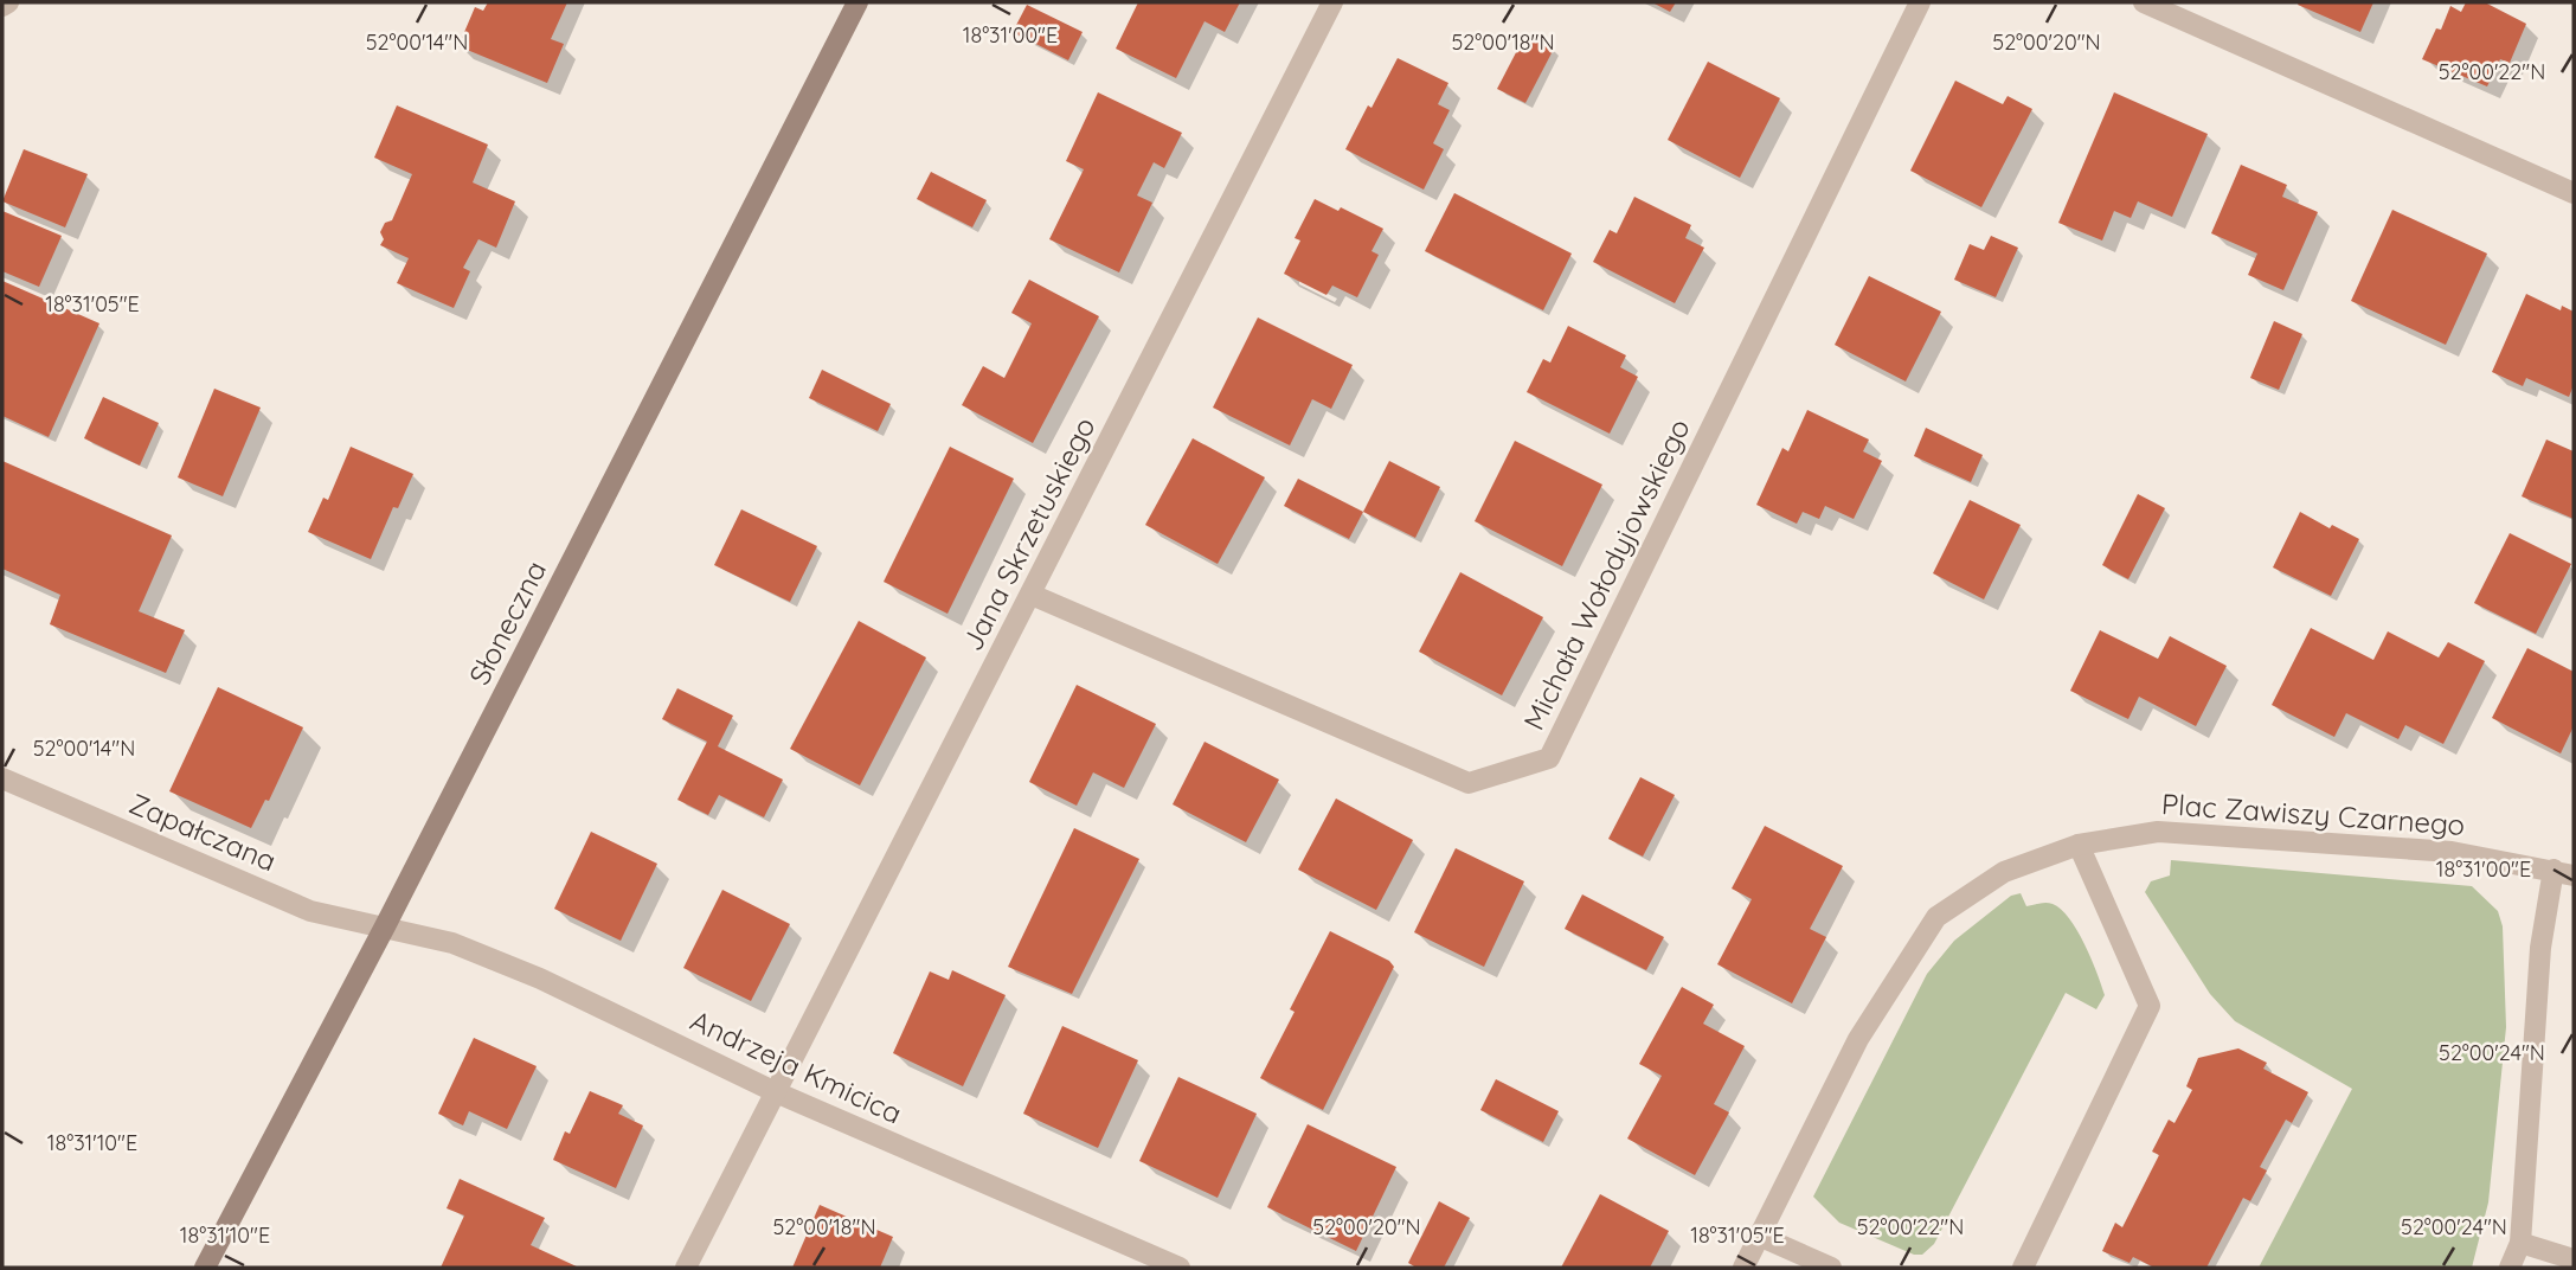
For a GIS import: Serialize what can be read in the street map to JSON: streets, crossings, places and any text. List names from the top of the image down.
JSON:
{
  "streets": {
    "street": [
      "Jana Skrzetuskiego",
      "Michała Wołodyjowskiego",
      "Słoneczna",
      "Plac Zawiszy Czarnego",
      "Zapałczana",
      "Andrzeja Kmicica"
    ]
  },
  "crossings": [
    ["Jana Skrzetuskiego", "Michała Wołodyjowskiego"],
    ["Jana Skrzetuskiego", "Andrzeja Kmicica"],
    ["Słoneczna", "Zapałczana"],
    ["Słoneczna", "Andrzeja Kmicica"],
    ["Zapałczana", "Andrzeja Kmicica"]
  ],
  "coordinates": [
    "18°31'00\"E",
    "52°00'14\"N",
    "52°00'18\"N",
    "52°00'20\"N",
    "52°00'22\"N",
    "18°31'05\"E",
    "52°00'24\"N",
    "18°31'10\"E"
  ]
}
